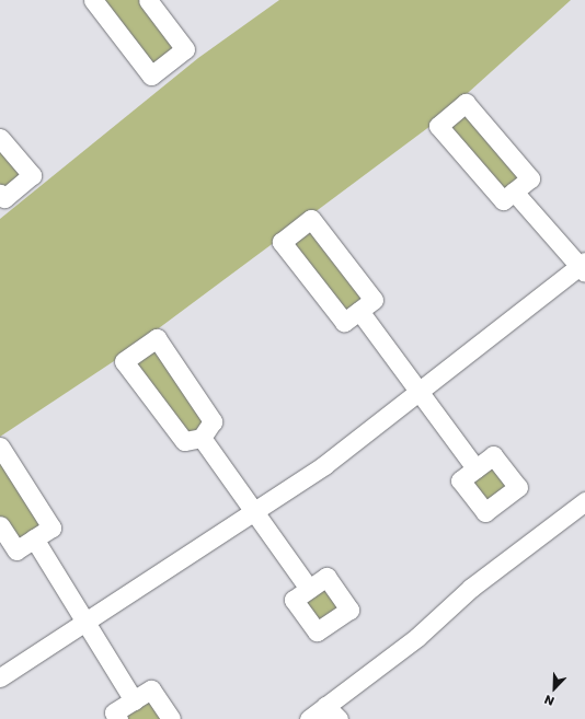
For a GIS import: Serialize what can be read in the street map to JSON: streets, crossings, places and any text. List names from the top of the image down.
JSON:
{
  "north": "bottom left"
}
